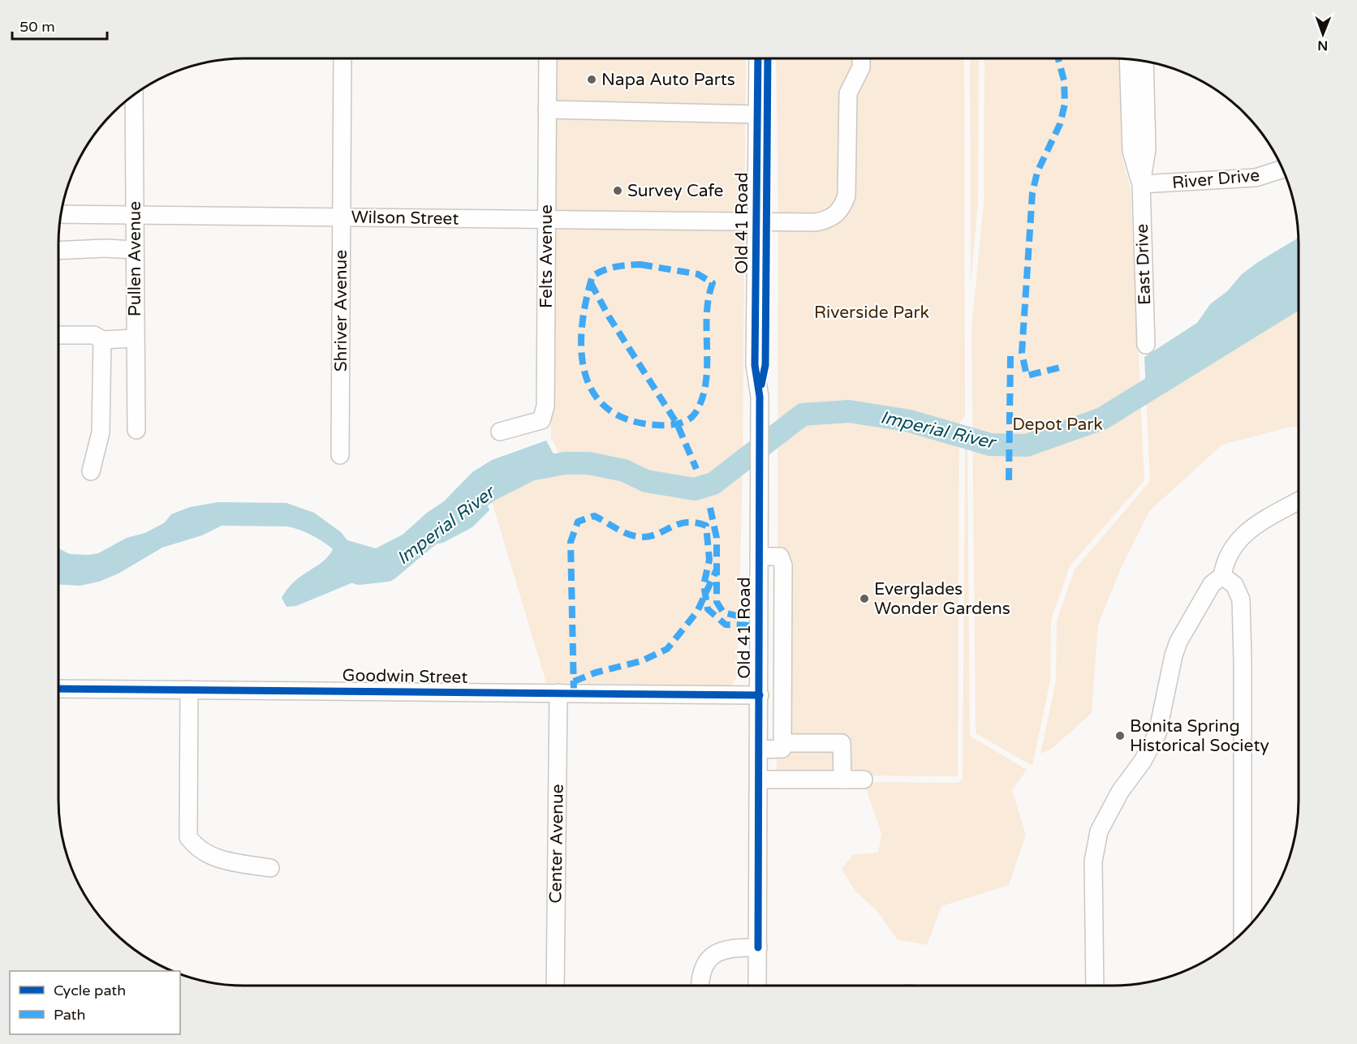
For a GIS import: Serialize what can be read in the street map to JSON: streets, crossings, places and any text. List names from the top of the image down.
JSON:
{
  "streets": {
    "street": [
      "River Drive",
      "Wilson Street",
      "Old 41 Road",
      "Felts Avenue",
      "Pullen Avenue",
      "East Drive",
      "Shriver Avenue",
      "Goodwin Street",
      "Center Avenue"
    ]
  },
  "crossings": [
    ["River Drive", "East Drive"],
    ["Wilson Street", "Old 41 Road"],
    ["Wilson Street", "Felts Avenue"],
    ["Wilson Street", "Pullen Avenue"],
    ["Wilson Street", "Shriver Avenue"],
    ["Old 41 Road", "Goodwin Street"],
    ["Goodwin Street", "Center Avenue"]
  ],
  "water": ["Imperial River"],
  "parks": ["Riverside Park", "Depot Park"],
  "places": [
    "Napa Auto Parts",
    "Survey Cafe",
    "Everglades Wonder Gardens",
    "Bonita Spring Historical Society"
  ],
  "legend": ["Cycle path", "Path"],
  "scale_bar": "50 m",
  "north": "bottom"
}
